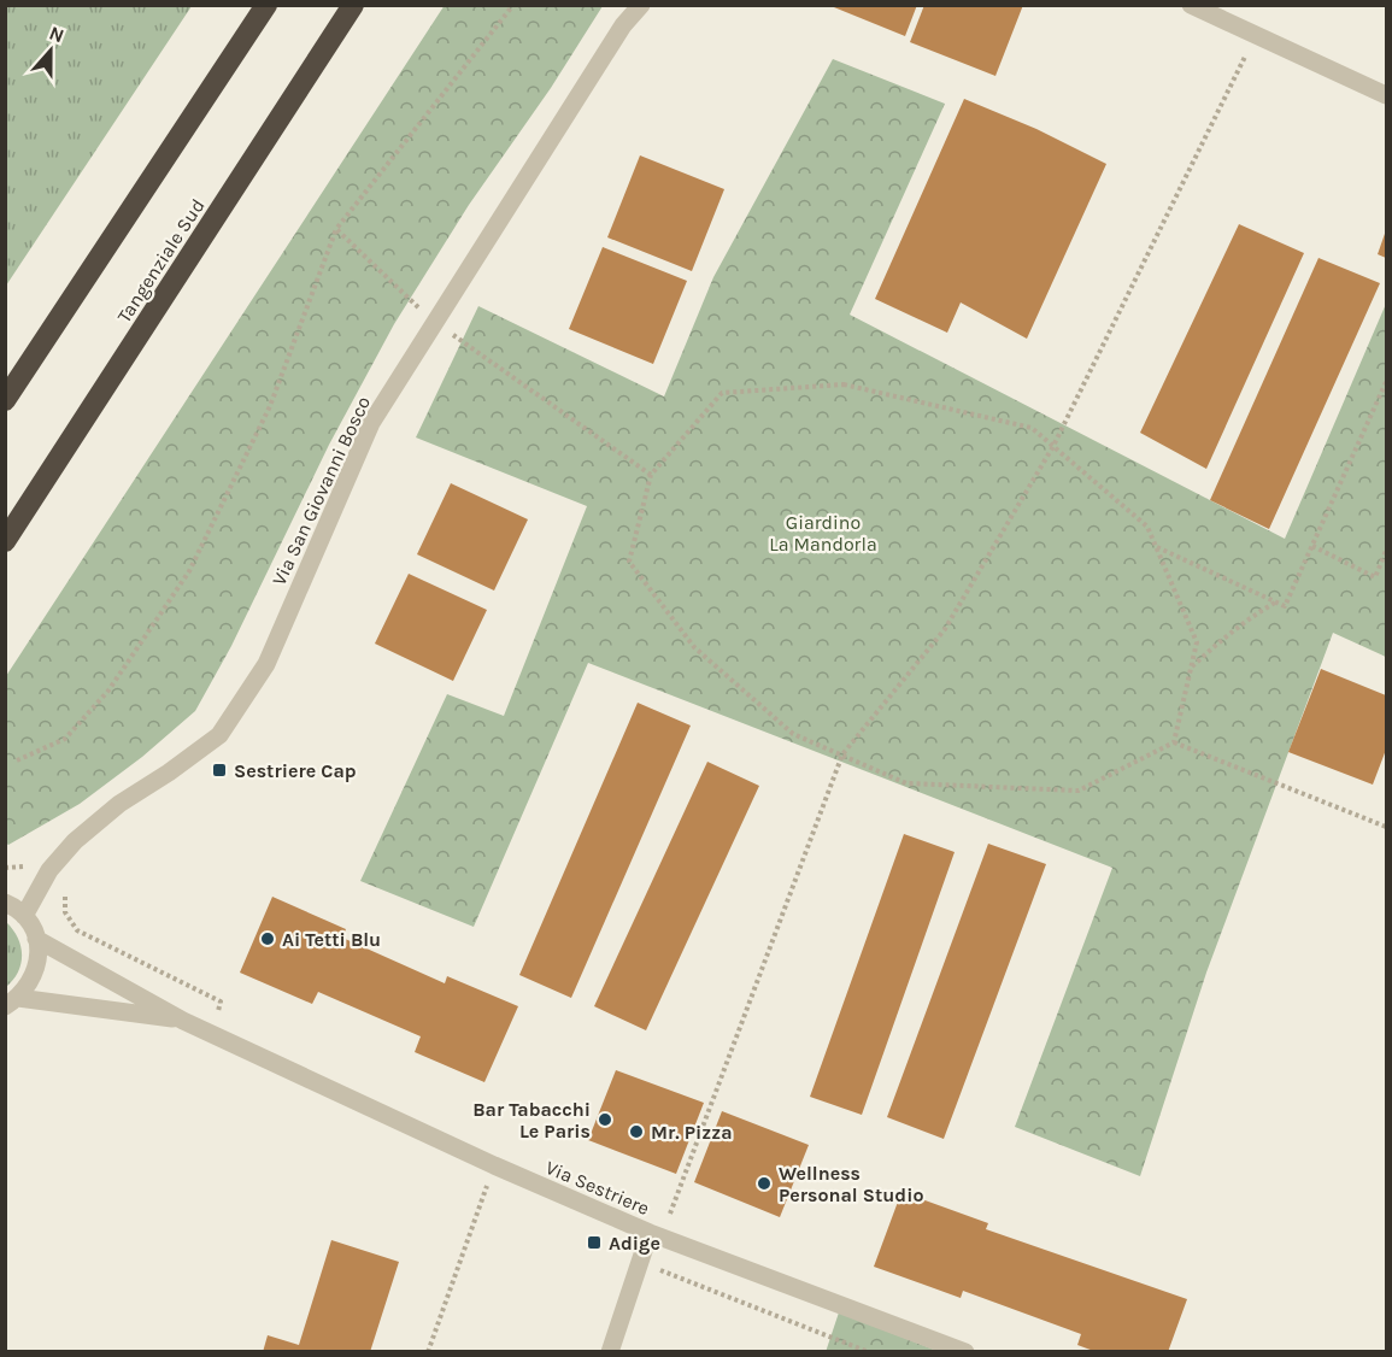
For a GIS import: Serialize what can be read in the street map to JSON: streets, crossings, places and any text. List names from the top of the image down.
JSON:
{
  "streets": {
    "highway": ["Tangenziale Sud"],
    "street": ["Via San Giovanni Bosco", "Via Sestriere"]
  },
  "parks": ["Giardino La Mandorla"],
  "places": {
    "transit": ["Sestriere Cap", "Adige"],
    "other": [
      "Ai Tetti Blu",
      "Bar Tabacchi Le Paris",
      "Mr. Pizza",
      "Wellness Personal Studio"
    ]
  },
  "north": "top"
}
